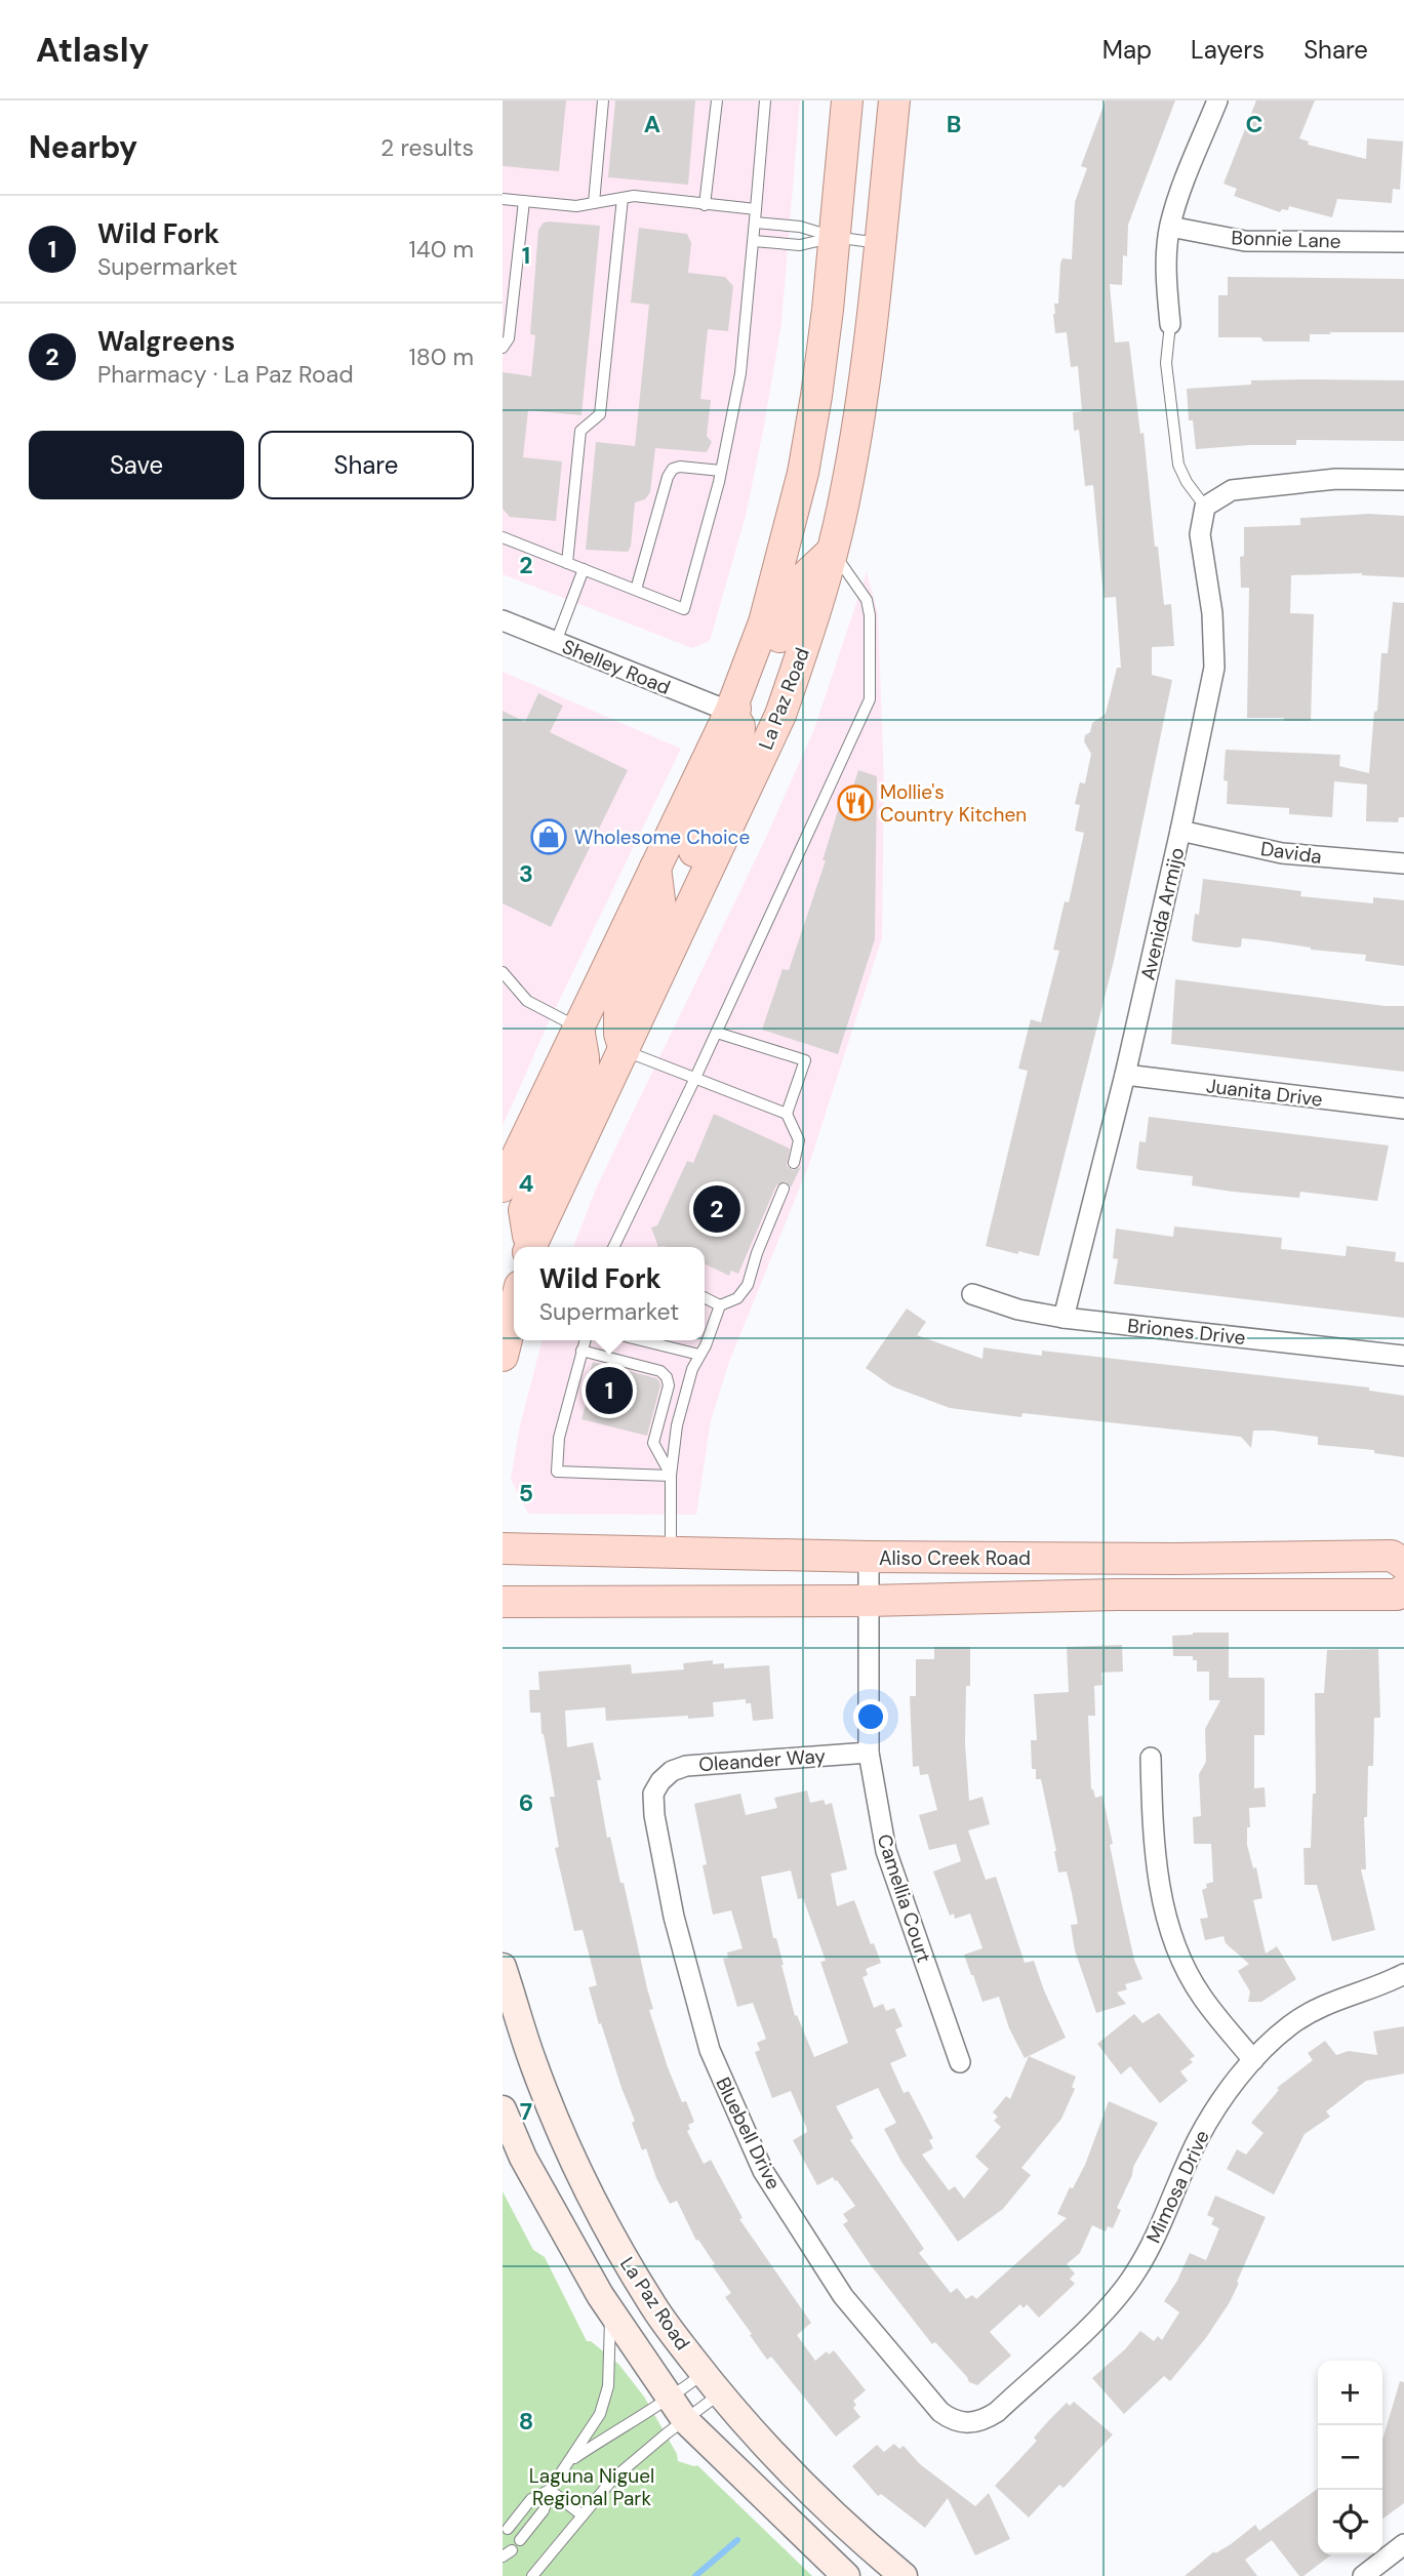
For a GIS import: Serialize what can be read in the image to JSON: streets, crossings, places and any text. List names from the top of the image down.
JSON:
{
  "streets": {
    "main road": ["La Paz Road", "Aliso Creek Road"],
    "street": [
      "Bonnie Lane",
      "Shelley Road",
      "Davida",
      "Avenida Armijo",
      "Juanita Drive",
      "Briones Drive",
      "Oleander Way",
      "Camellia Court",
      "Bluebell Drive",
      "Mimosa Drive"
    ]
  },
  "crossings": [
    ["Davida", "Avenida Armijo"],
    ["Avenida Armijo", "Juanita Drive"],
    ["Avenida Armijo", "Briones Drive"],
    ["Aliso Creek Road", "Camellia Court"],
    ["Oleander Way", "Camellia Court"],
    ["Oleander Way", "Bluebell Drive"],
    ["Bluebell Drive", "Mimosa Drive"]
  ],
  "parks": ["Laguna Niguel Regional Park"],
  "places": {
    "restaurant": ["Mollie's Country Kitchen"],
    "shop": ["Wholesome Choice"]
  },
  "page": {
    "header": "Atlasly",
    "nav": ["Map", "Layers", "Share"],
    "heading": ["Nearby", "2 results"],
    "list": [
      {
        "mark": "1",
        "name": "Wild Fork",
        "note": "Supermarket",
        "value": "140 m"
      },
      {
        "mark": "2",
        "name": "Walgreens",
        "note": "Pharmacy · La Paz Road",
        "value": "180 m"
      }
    ],
    "buttons": ["Save", "Share"],
    "pins": ["2", "1"],
    "popup": ["Wild Fork", "Supermarket"],
    "map_buttons": ["+", "−"]
  },
  "grid": {
    "columns": ["A", "B", "C"],
    "rows": [
      "1",
      "2",
      "3",
      "4",
      "5",
      "6",
      "7",
      "8"
    ]
  }
}
